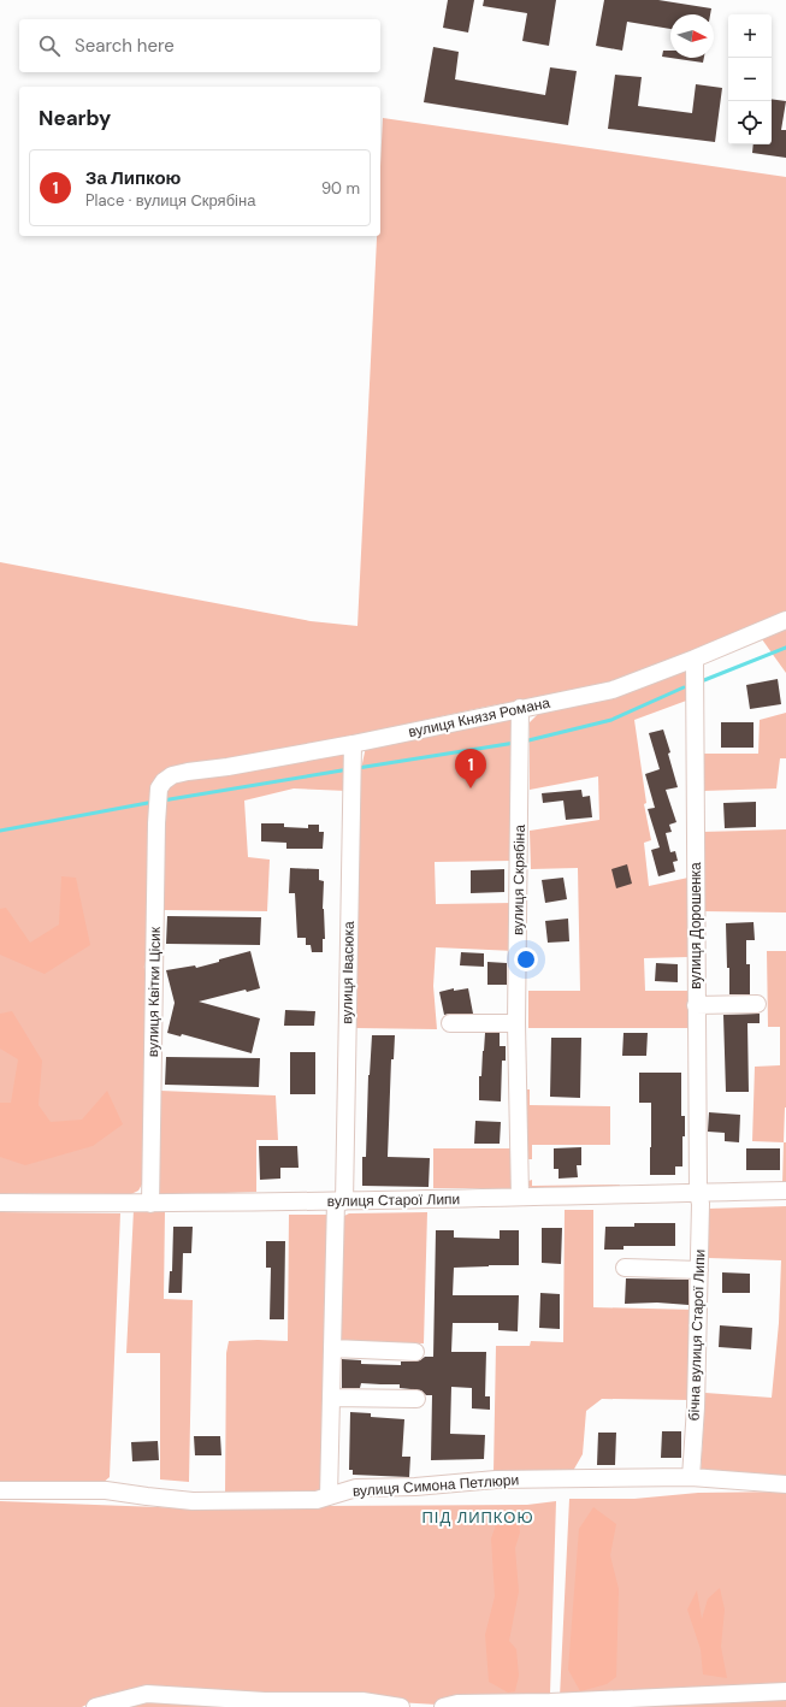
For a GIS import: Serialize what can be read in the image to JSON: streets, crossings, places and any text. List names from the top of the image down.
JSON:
{
  "streets": {
    "street": [
      "вулиця Князя Романа",
      "вулиця Скрябіна",
      "вулиця Дорошенка",
      "вулиця Івасюка",
      "вулиця Квітки Цісик",
      "вулиця Старої Липи",
      "бічна вулиця Старої Липи",
      "вулиця Симона Петлюри"
    ]
  },
  "crossings": [
    ["вулиця Князя Романа", "вулиця Скрябіна"],
    ["вулиця Князя Романа", "вулиця Дорошенка"],
    ["вулиця Князя Романа", "вулиця Івасюка"],
    ["вулиця Князя Романа", "вулиця Квітки Цісик"],
    ["вулиця Скрябіна", "вулиця Старої Липи"],
    ["вулиця Дорошенка", "вулиця Старої Липи"],
    ["вулиця Дорошенка", "бічна вулиця Старої Липи"],
    ["вулиця Івасюка", "вулиця Старої Липи"],
    ["вулиця Івасюка", "вулиця Симона Петлюри"],
    ["вулиця Квітки Цісик", "вулиця Старої Липи"],
    ["вулиця Старої Липи", "бічна вулиця Старої Липи"],
    ["бічна вулиця Старої Липи", "вулиця Симона Петлюри"]
  ],
  "districts": ["ПІД ЛИПКОЮ"],
  "north": "right",
  "page": {
    "map_buttons": ["+", "−"],
    "search": "Search here",
    "heading": "Nearby",
    "list": [
      {
        "mark": "1",
        "name": "За Липкою",
        "note": "Place · вулиця Скрябіна",
        "value": "90 m"
      }
    ],
    "pins": "1"
  }
}
